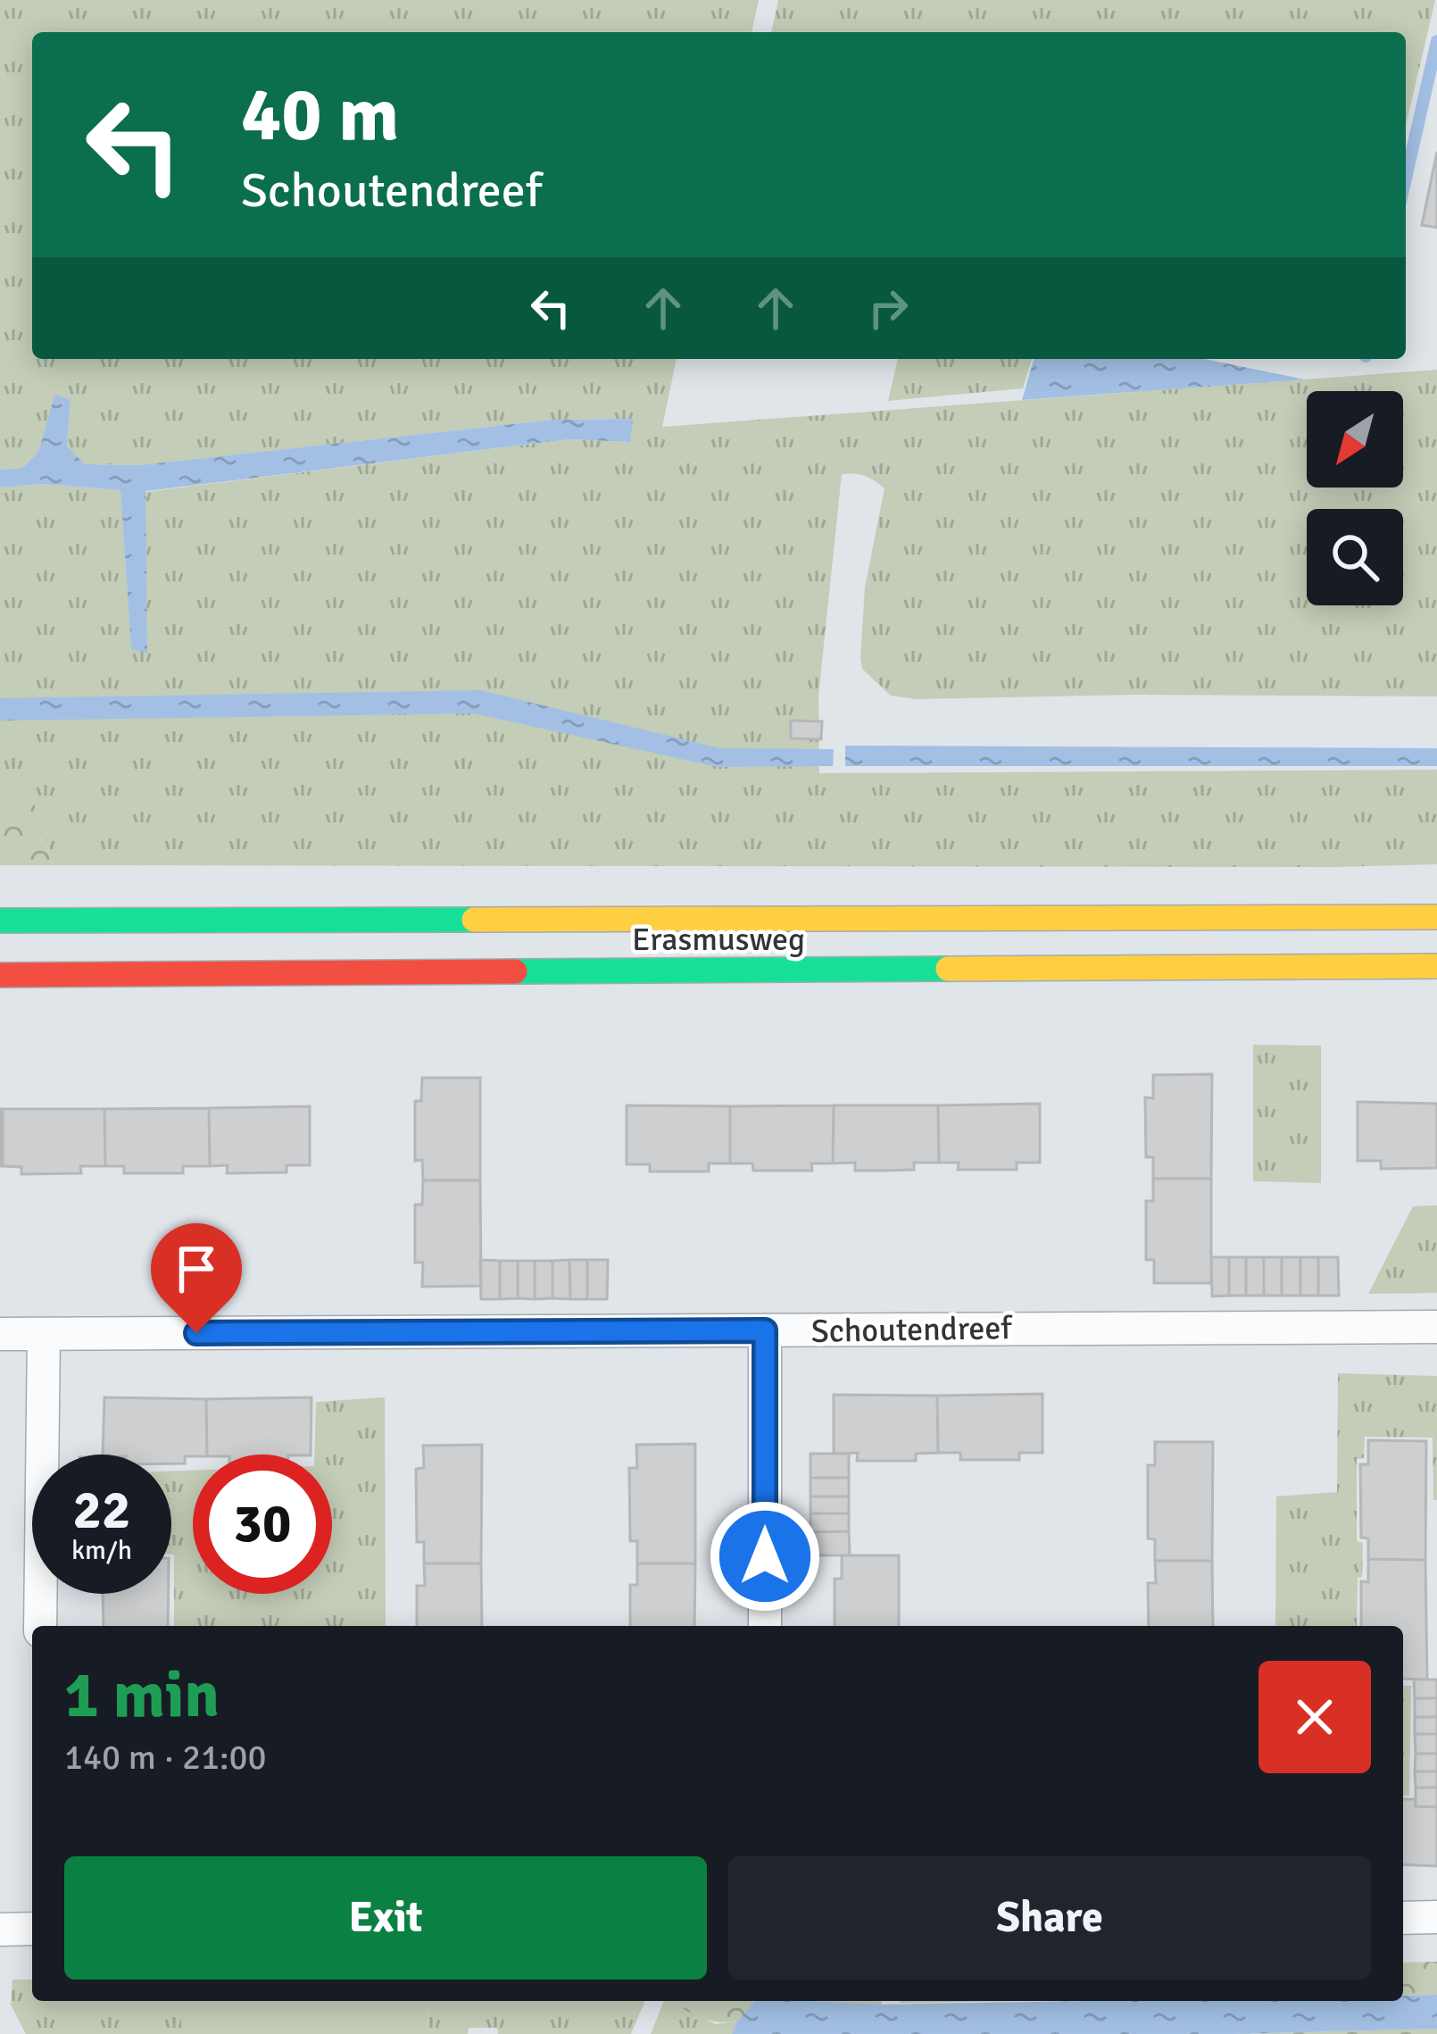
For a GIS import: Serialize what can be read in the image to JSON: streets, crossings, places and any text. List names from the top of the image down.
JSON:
{
  "streets": {
    "main road": ["Erasmusweg"],
    "street": ["Schoutendreef"]
  },
  "north": "bottom left",
  "page": {
    "turn": ["40 m", "Schoutendreef"],
    "speed": "22 km/h",
    "limit": "30",
    "heading": ["1 min", "140 m · 21:00"],
    "buttons": ["Exit", "Share"]
  }
}
